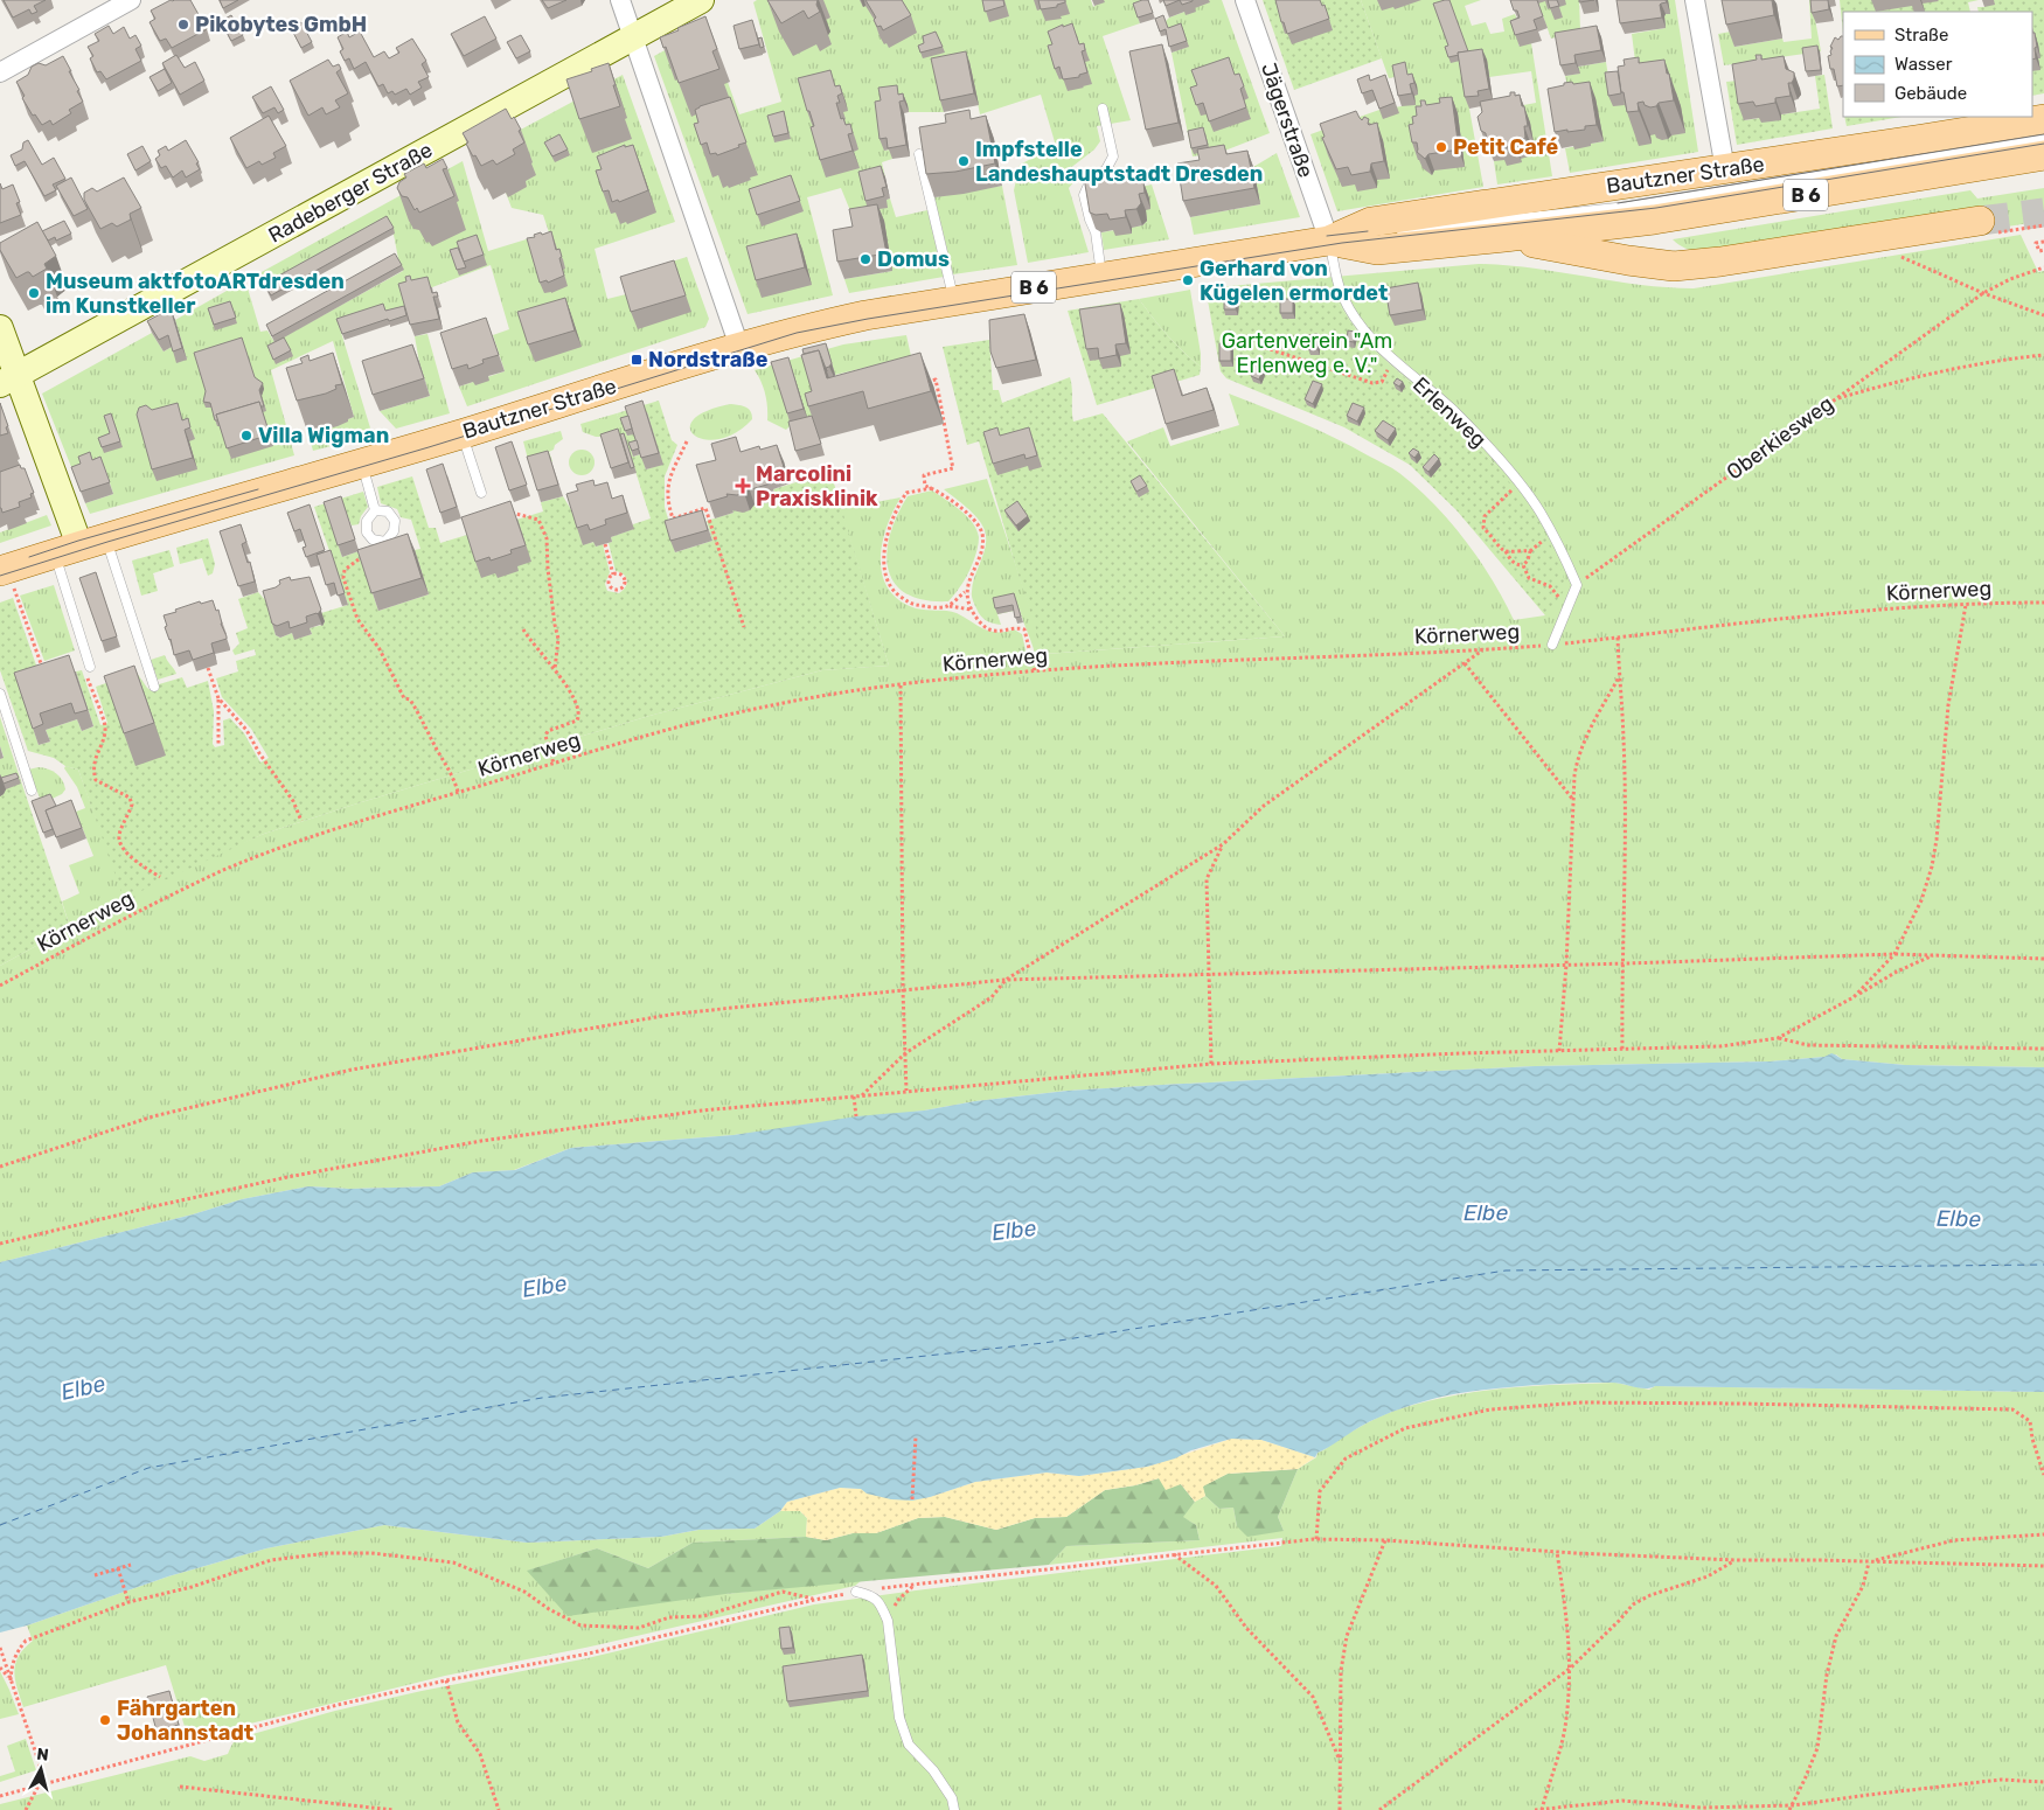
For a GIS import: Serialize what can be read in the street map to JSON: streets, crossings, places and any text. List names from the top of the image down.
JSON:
{
  "streets": {
    "main road": ["Bautzner Straße", "B 6"],
    "street": ["Jägerstraße", "Radeberger Straße"],
    "lane": ["Erlenweg"],
    "path": ["Oberkiesweg", "Körnerweg"]
  },
  "crossings": [
    ["Jägerstraße", "Bautzner Straße"],
    ["Jägerstraße", "Erlenweg"],
    ["Bautzner Straße", "Erlenweg"],
    ["Erlenweg", "Oberkiesweg"]
  ],
  "water": ["Elbe"],
  "parks": ["Gartenverein \"Am Erlenweg e. V.\""],
  "places": {
    "other": [
      "Pikobytes GmbH",
      "Petit Café",
      "Impfstelle Landeshauptstadt Dresden",
      "Domus",
      "Gerhard von Kügelen ermordet",
      "Museum aktfotoARTdresden im Kunstkeller",
      "Villa Wigman",
      "Fährgarten Johannstadt"
    ],
    "transit": ["Nordstraße"],
    "health": ["Marcolini Praxisklinik"]
  },
  "legend": ["Straße", "Wasser", "Gebäude"],
  "north": "top"
}
